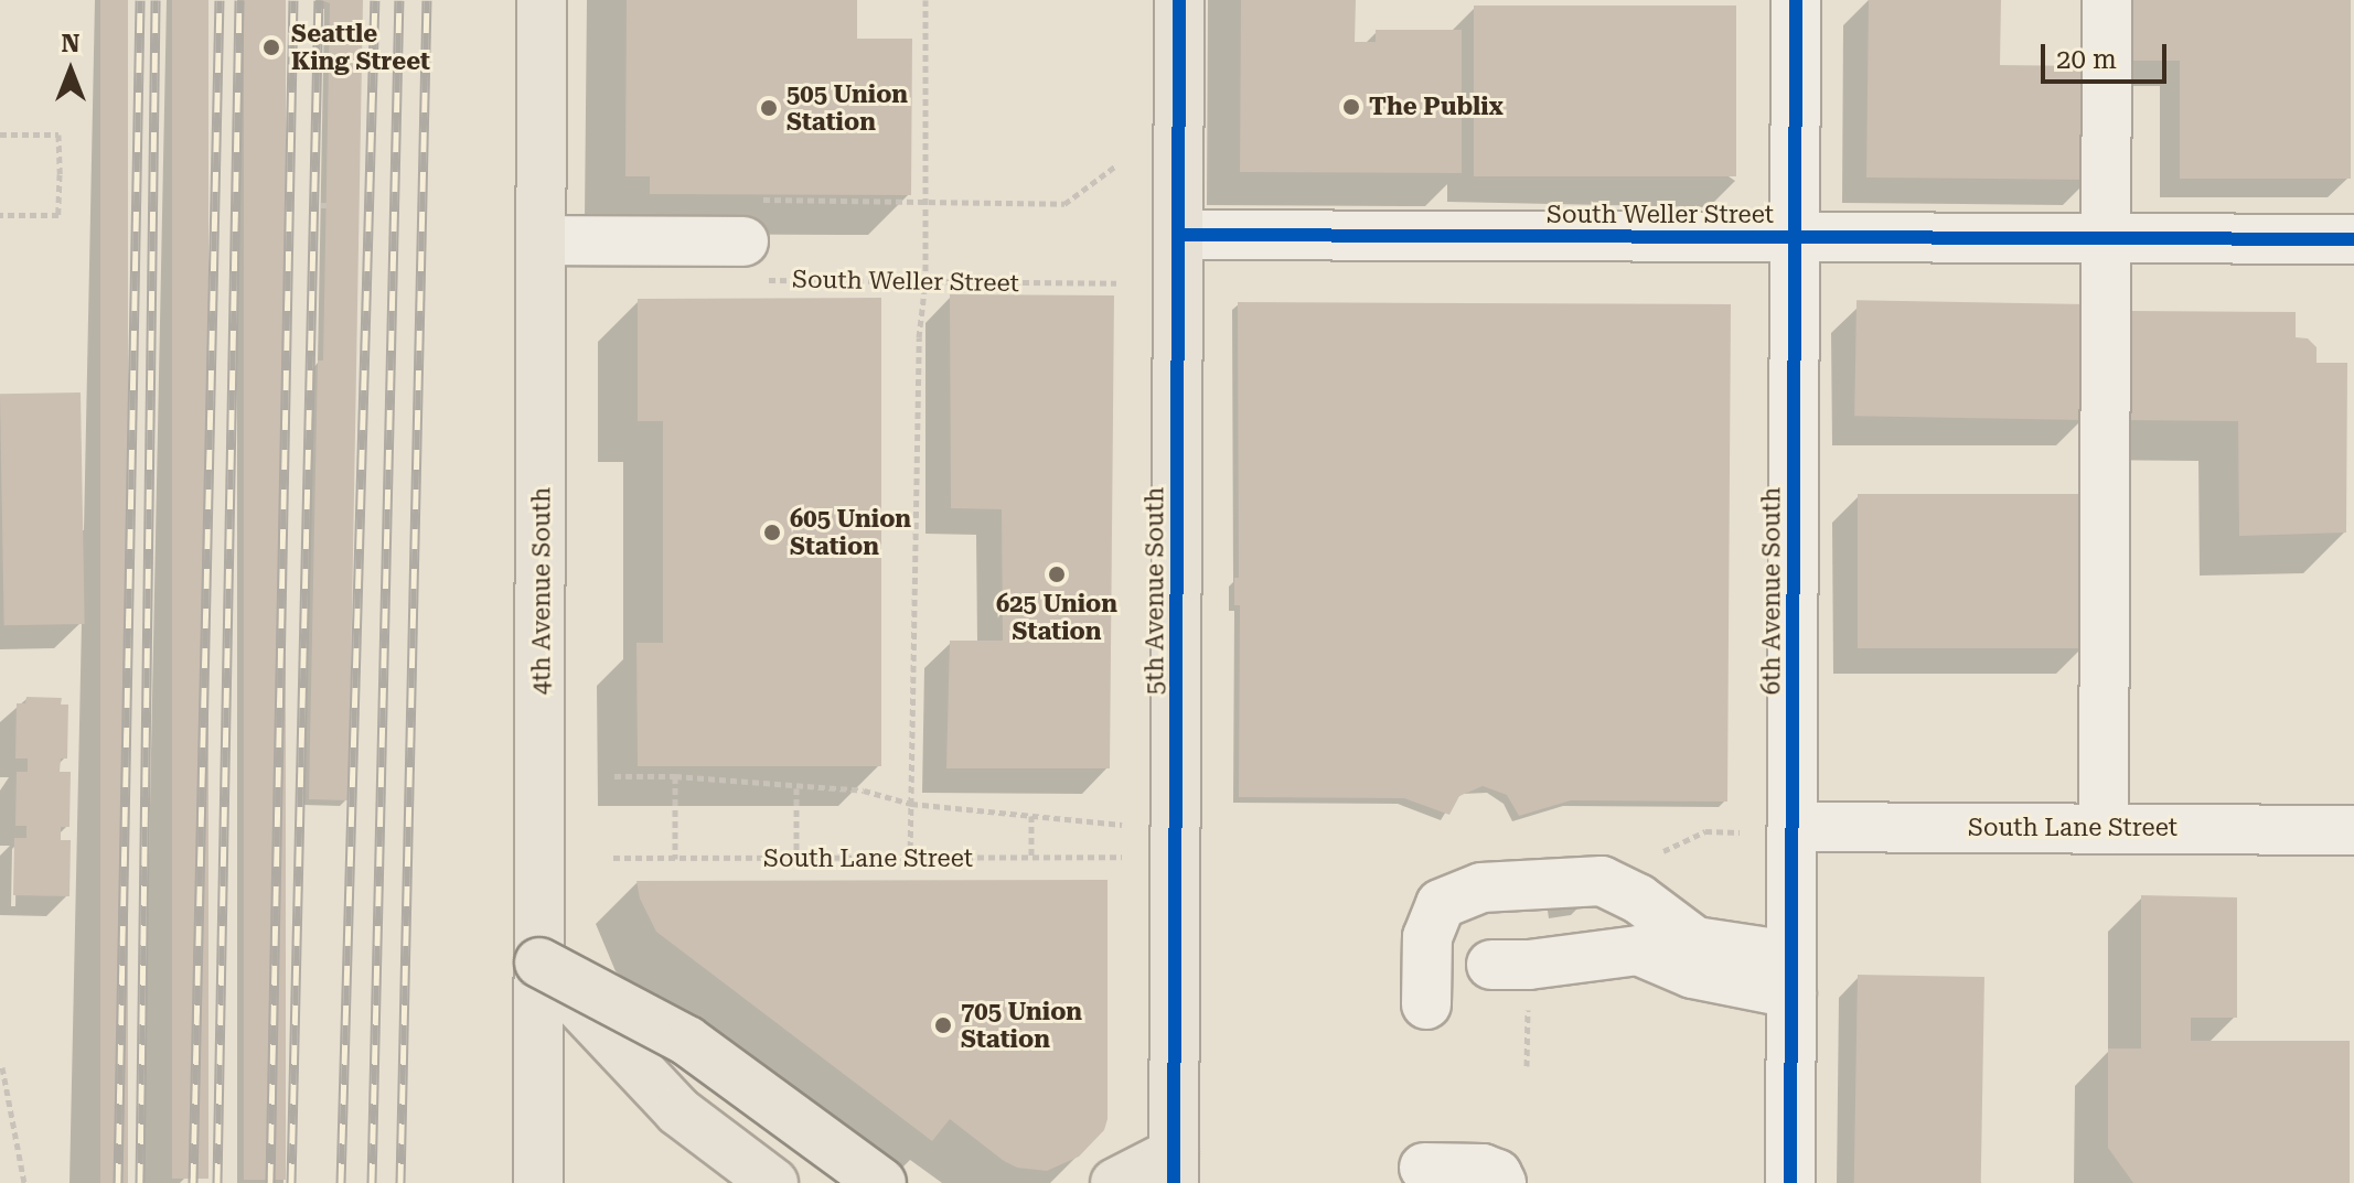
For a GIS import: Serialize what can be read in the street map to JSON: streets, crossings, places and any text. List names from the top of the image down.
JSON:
{
  "streets": {
    "main road": ["4th Avenue South", "5th Avenue South"],
    "street": ["South Weller Street", "6th Avenue South", "South Lane Street"]
  },
  "crossings": [
    ["South Weller Street", "5th Avenue South"],
    ["South Weller Street", "6th Avenue South"],
    ["6th Avenue South", "South Lane Street"]
  ],
  "places": [
    "Seattle King Street",
    "The Publix",
    "505 Union Station",
    "605 Union Station",
    "625 Union Station",
    "705 Union Station"
  ],
  "scale_bar": "20 m",
  "north": "top"
}
